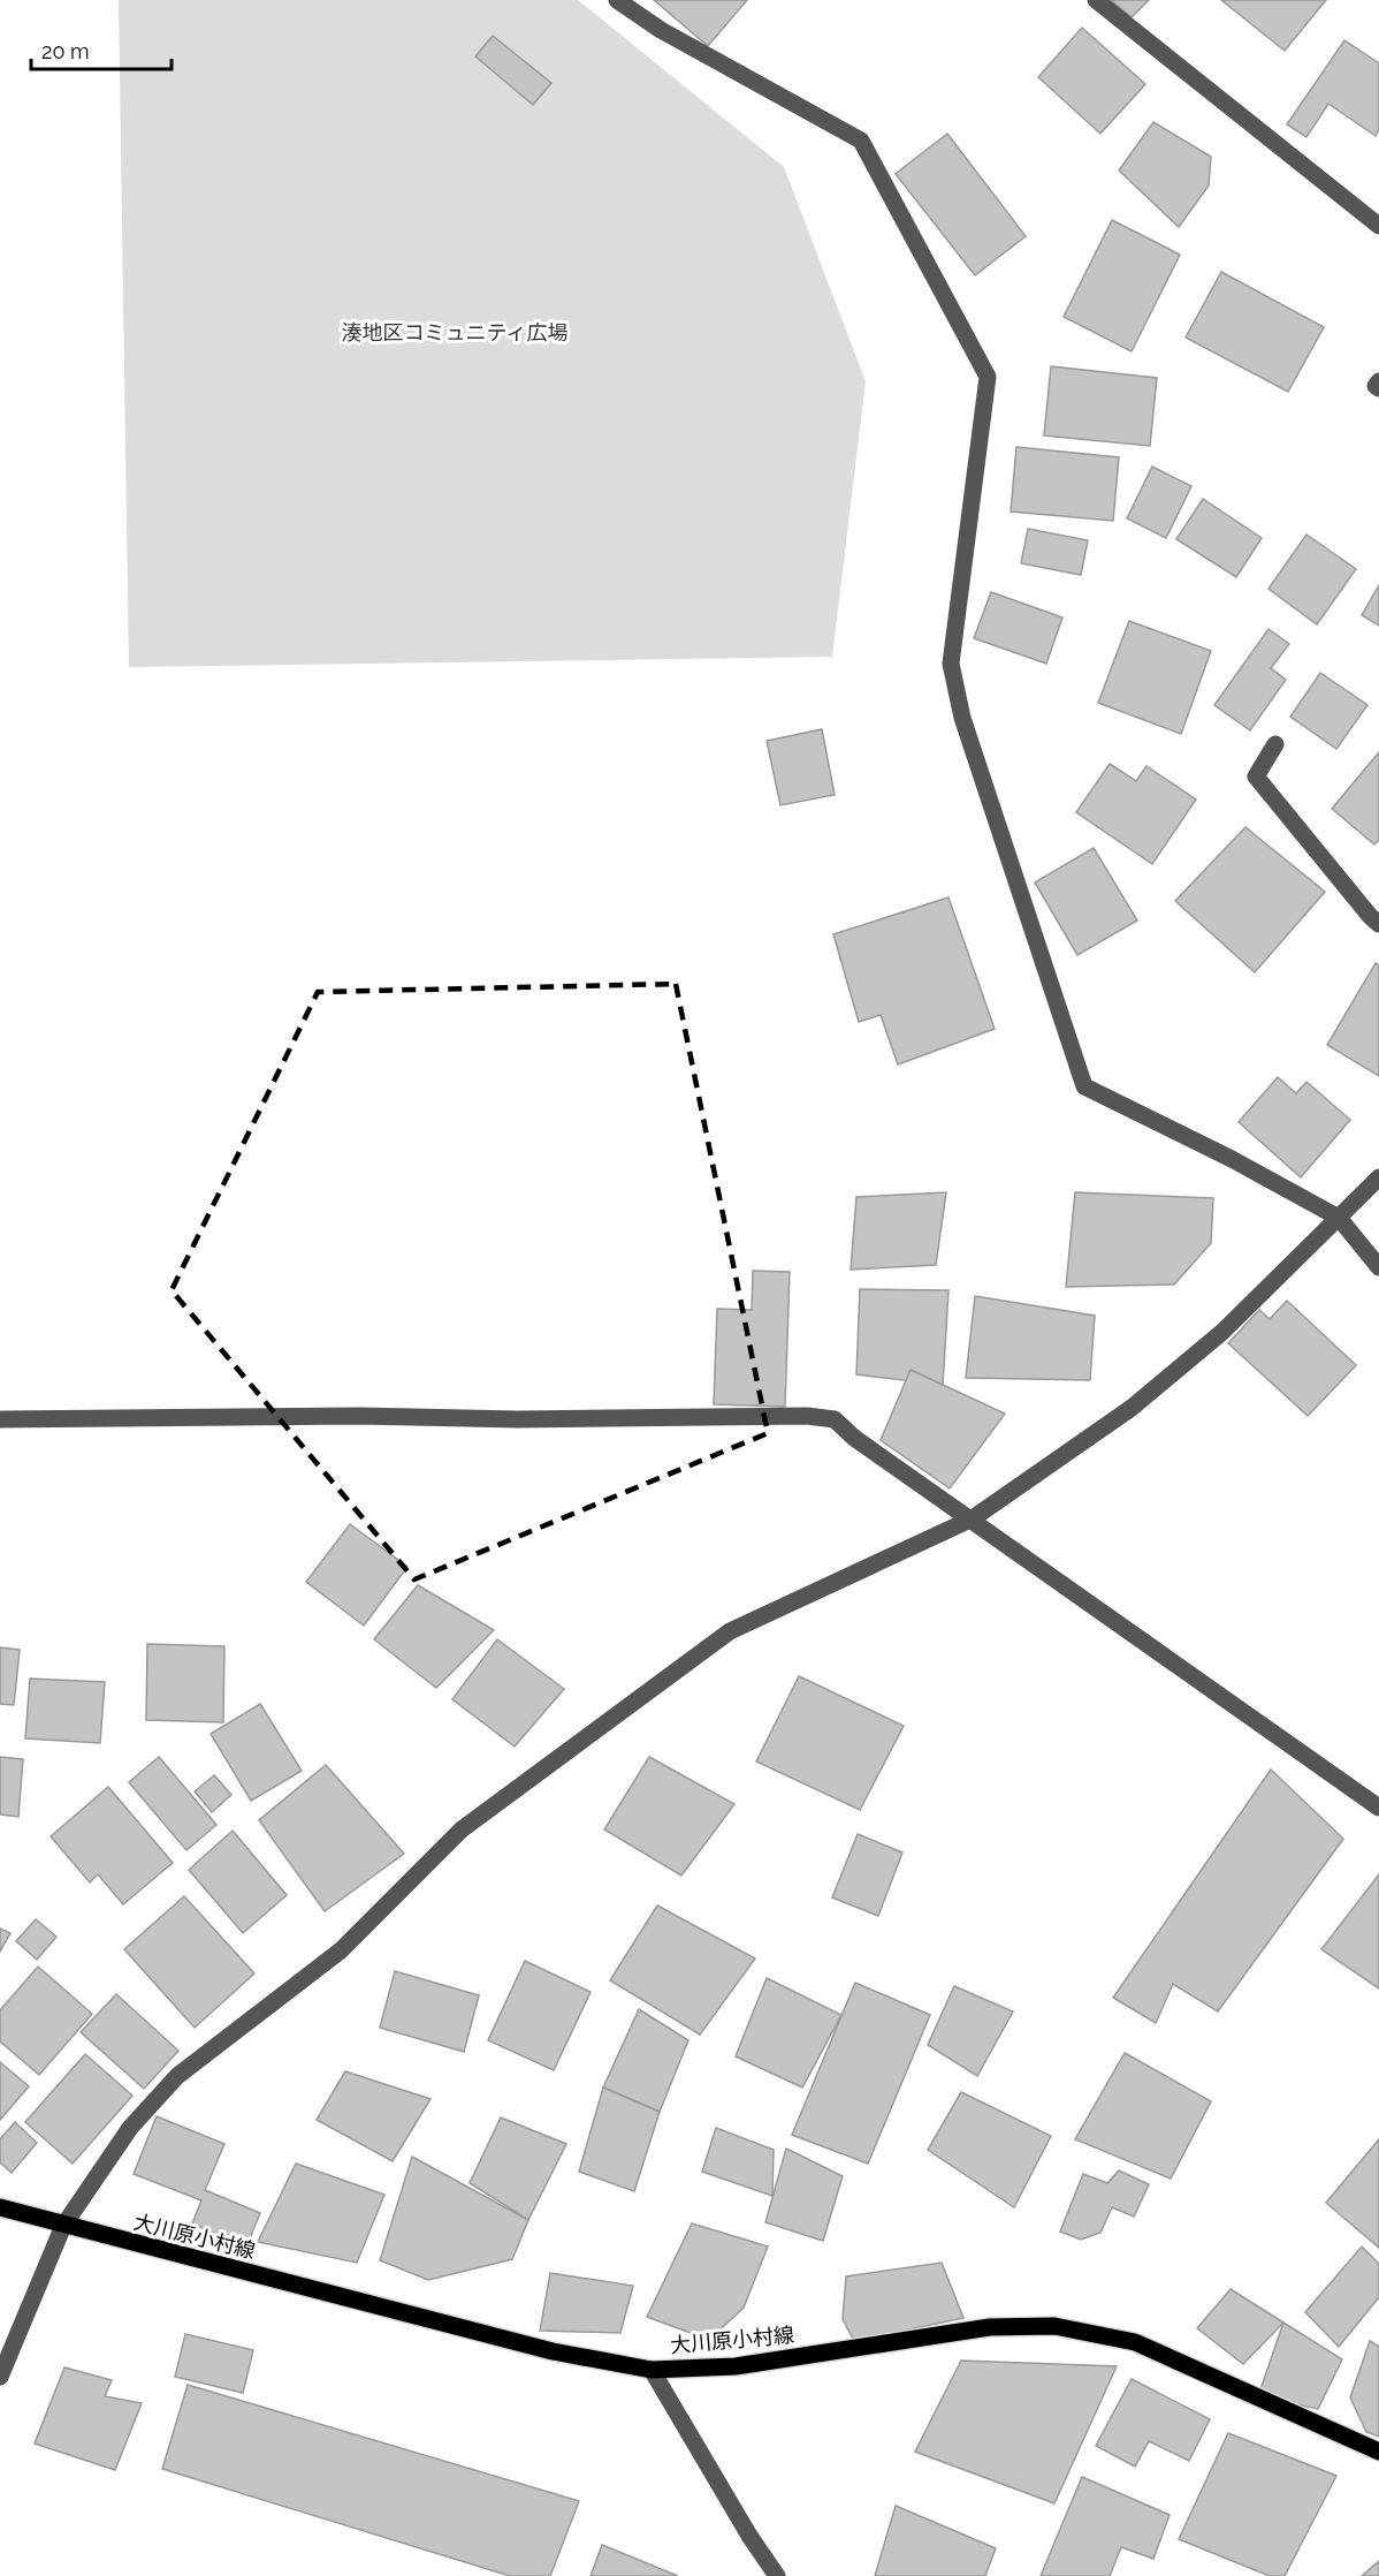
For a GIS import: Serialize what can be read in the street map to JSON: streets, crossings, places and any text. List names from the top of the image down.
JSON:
{
  "streets": {
    "main road": ["大川原小村線"]
  },
  "parks": ["湊地区コミュニティ広場"],
  "scale_bar": "20 m"
}
